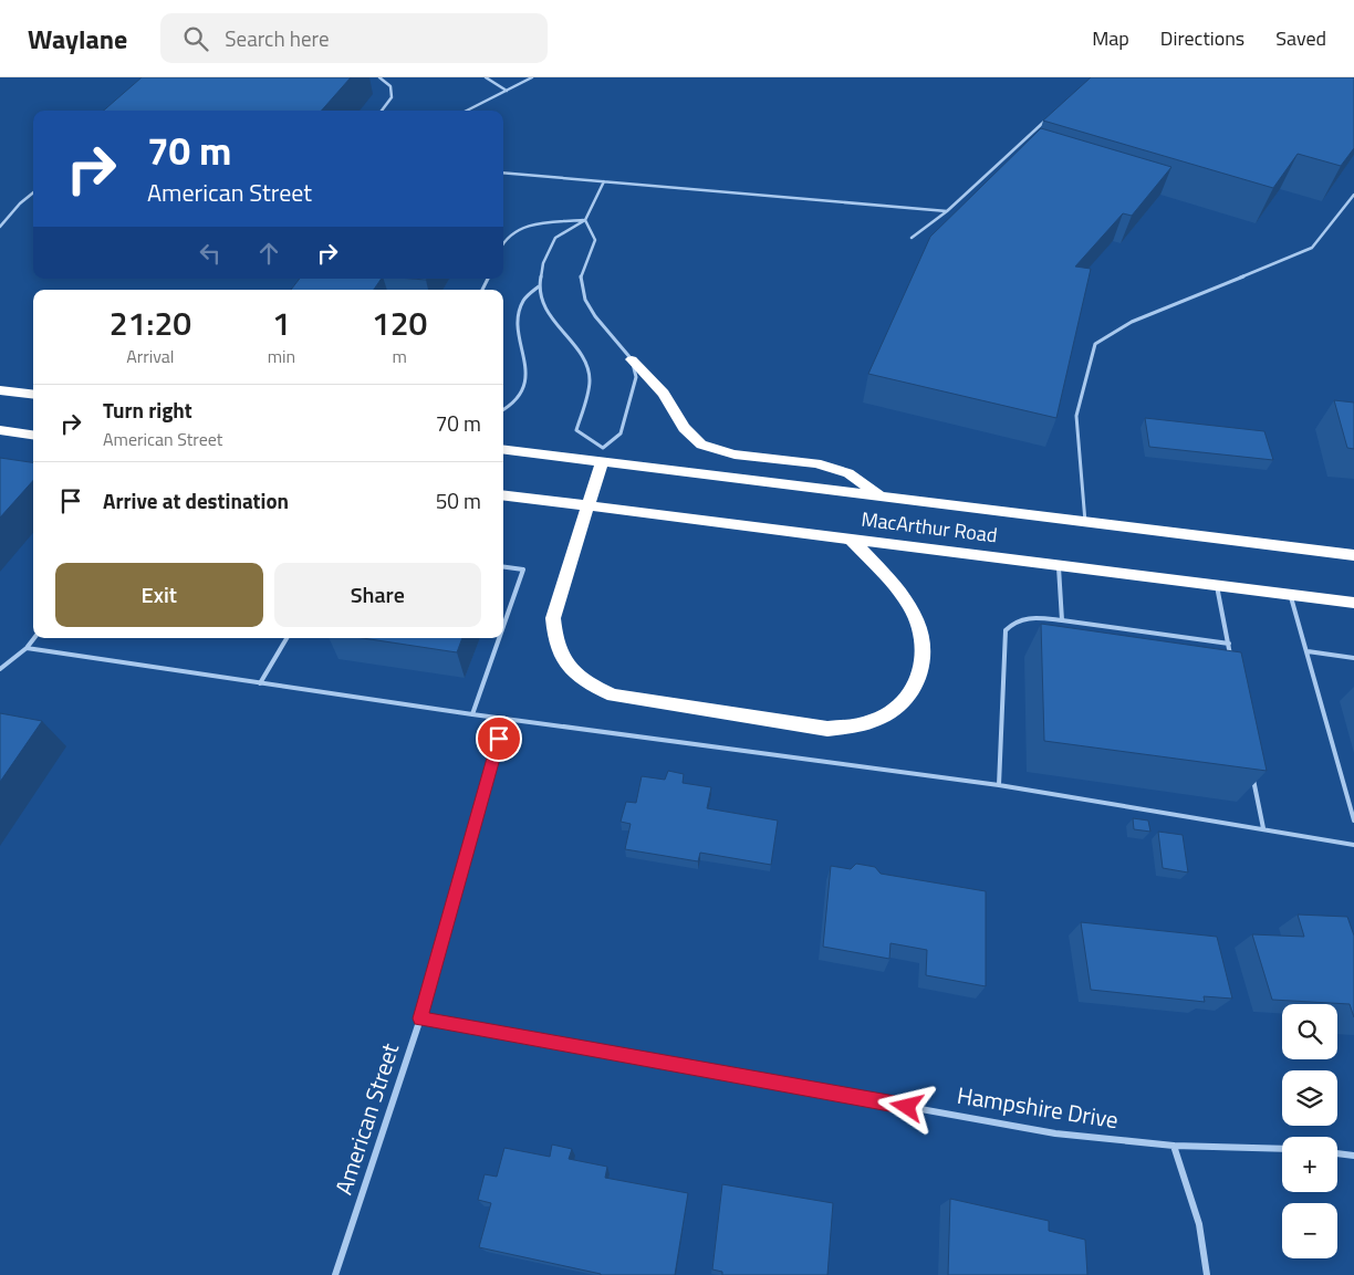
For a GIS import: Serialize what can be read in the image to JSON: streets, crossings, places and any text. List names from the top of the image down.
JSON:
{
  "streets": {
    "highway": ["MacArthur Road"],
    "street": ["Hampshire Drive", "American Street"]
  },
  "crossings": [
    ["Hampshire Drive", "American Street"]
  ],
  "page": {
    "header": "Waylane",
    "search": "Search here",
    "nav": ["Map", "Directions", "Saved"],
    "turn": ["70 m", "American Street"],
    "eta": [
      "21:20",
      "Arrival",
      "1",
      "min",
      "120",
      "m"
    ],
    "list": [
      {
        "name": "Turn right",
        "note": "American Street",
        "value": "70 m"
      },
      {
        "name": "Arrive at destination",
        "value": "50 m"
      }
    ],
    "buttons": ["Exit", "Share"],
    "map_buttons": ["+", "−"]
  }
}
